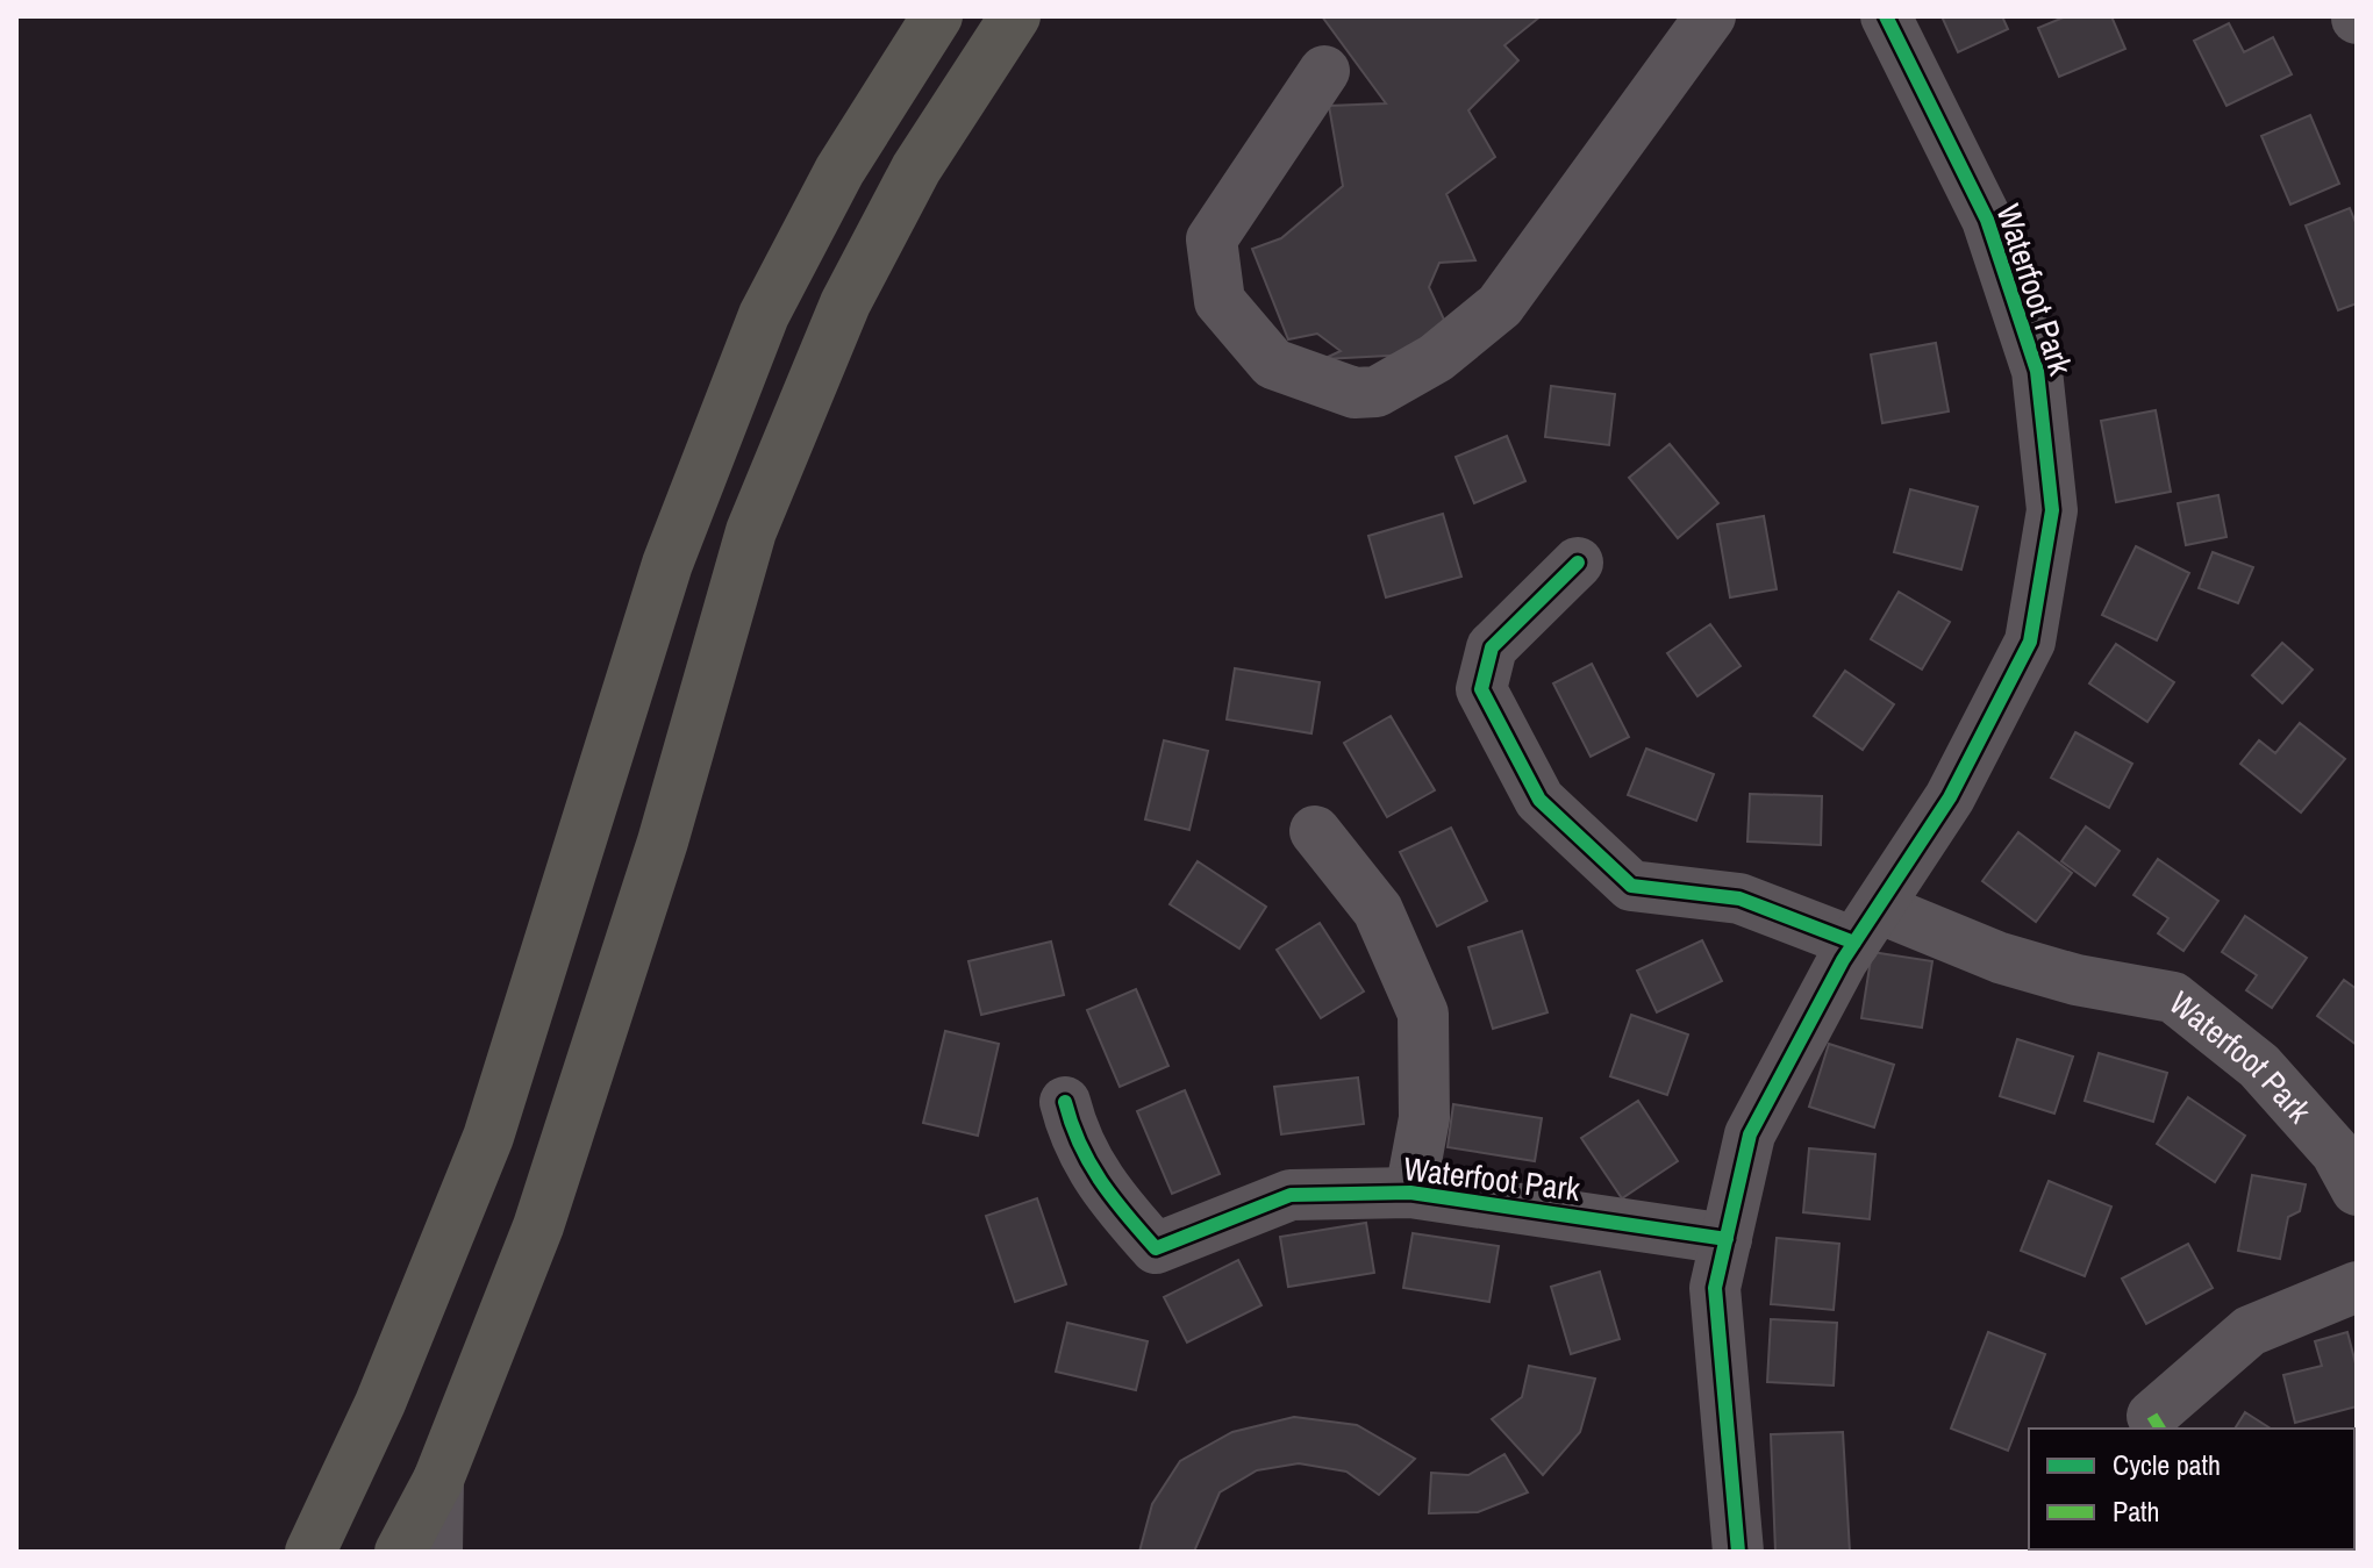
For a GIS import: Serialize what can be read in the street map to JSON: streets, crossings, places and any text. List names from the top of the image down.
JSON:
{
  "streets": {
    "street": ["Waterfoot Park"]
  },
  "legend": ["Cycle path", "Path"]
}
